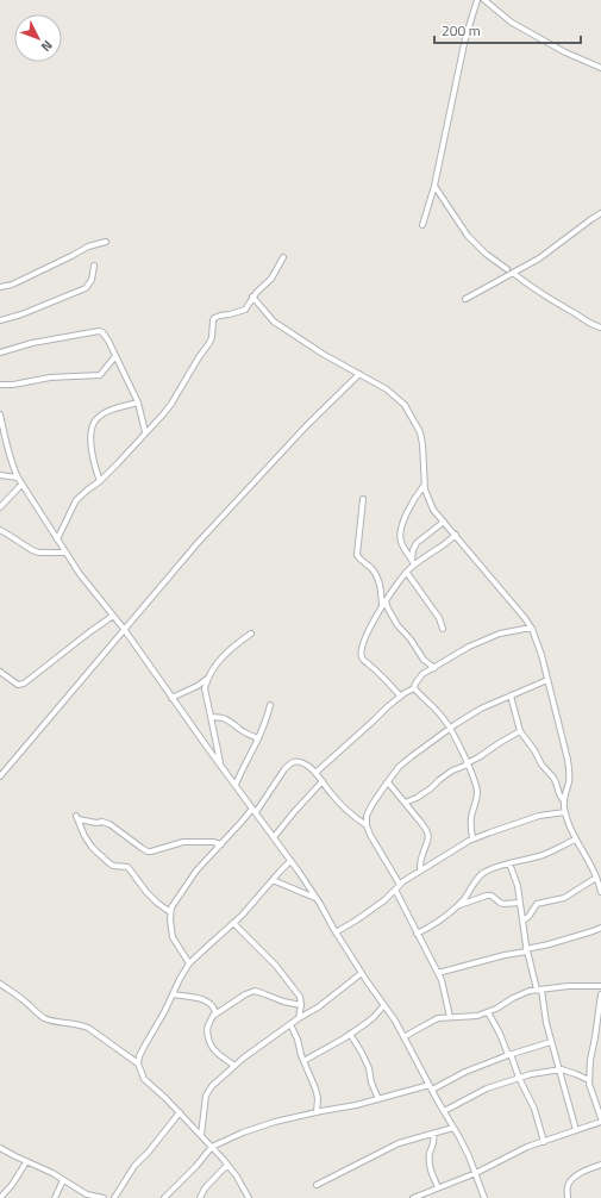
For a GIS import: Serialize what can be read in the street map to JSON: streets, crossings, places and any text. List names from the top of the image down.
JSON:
{
  "scale_bar": "200 m",
  "north": "bottom right"
}
